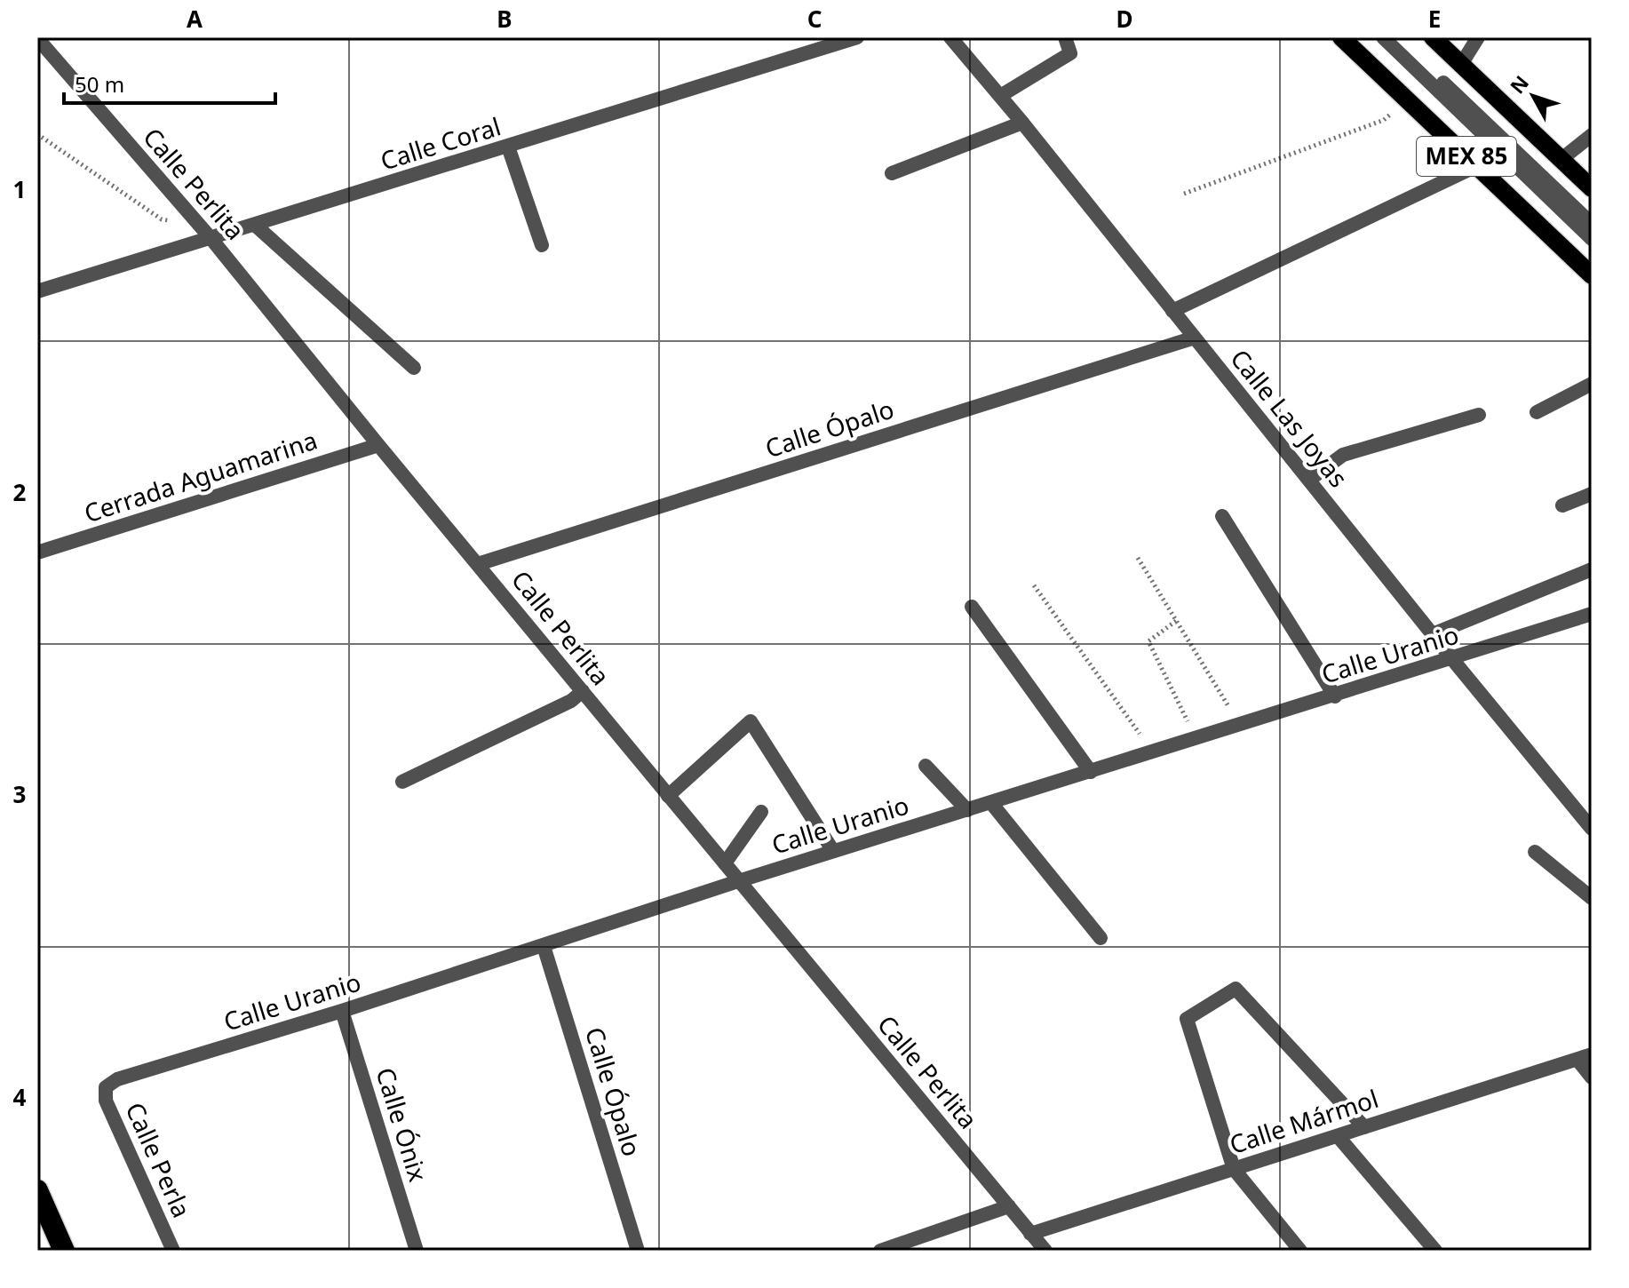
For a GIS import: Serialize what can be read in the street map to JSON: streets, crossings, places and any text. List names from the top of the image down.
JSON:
{
  "streets": {
    "main road": ["MEX 85"],
    "street": [
      "Calle Coral",
      "Calle Perlita",
      "Calle Las Joyas",
      "Calle Ópalo",
      "Cerrada Aguamarina",
      "Calle Uranio",
      "Calle Mármol",
      "Calle Ónix",
      "Calle Perla"
    ]
  },
  "crossings": [
    ["Calle Coral", "Calle Perlita"],
    ["Calle Perlita", "Calle Ópalo"],
    ["Calle Perlita", "Cerrada Aguamarina"],
    ["Calle Perlita", "Calle Uranio"],
    ["Calle Perlita", "Calle Mármol"],
    ["Calle Las Joyas", "Calle Ópalo"],
    ["Calle Las Joyas", "Calle Uranio"],
    ["Calle Ópalo", "Calle Uranio"],
    ["Calle Uranio", "Calle Ónix"],
    ["Calle Uranio", "Calle Perla"]
  ],
  "scale_bar": "50 m",
  "north": "top left",
  "grid": {
    "columns": [
      "A",
      "B",
      "C",
      "D",
      "E"
    ],
    "rows": [
      "1",
      "2",
      "3",
      "4"
    ]
  }
}
